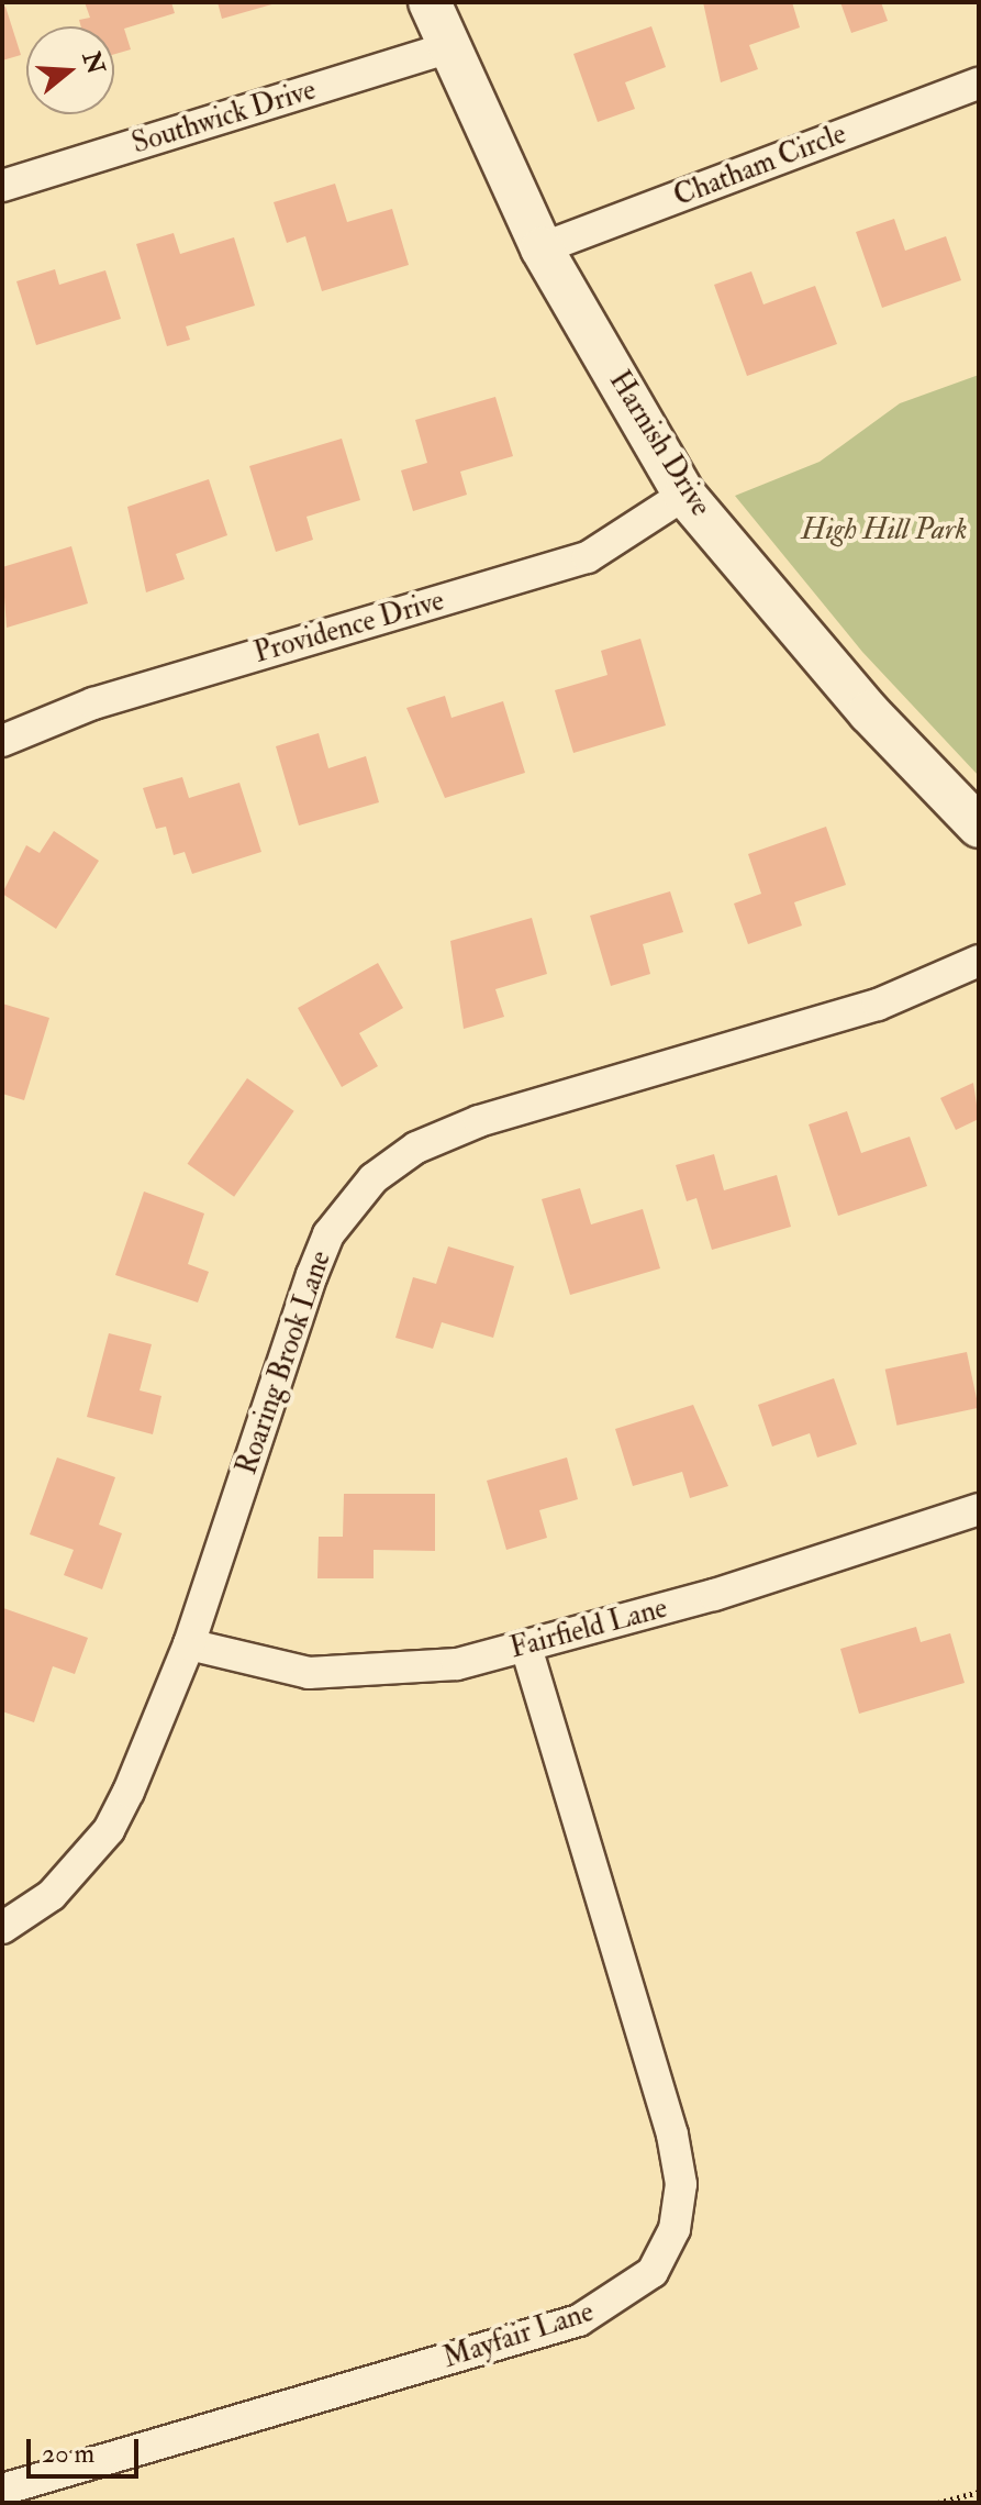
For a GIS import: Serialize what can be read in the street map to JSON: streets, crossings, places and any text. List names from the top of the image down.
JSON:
{
  "streets": {
    "street": [
      "Southwick Drive",
      "Chatham Circle",
      "Harnish Drive",
      "Providence Drive",
      "Roaring Brook Lane",
      "Fairfield Lane",
      "Mayfair Lane"
    ]
  },
  "crossings": [
    ["Southwick Drive", "Harnish Drive"],
    ["Chatham Circle", "Harnish Drive"],
    ["Harnish Drive", "Providence Drive"],
    ["Roaring Brook Lane", "Fairfield Lane"],
    ["Fairfield Lane", "Mayfair Lane"]
  ],
  "parks": ["High Hill Park"],
  "scale_bar": "20 m",
  "north": "right"
}
